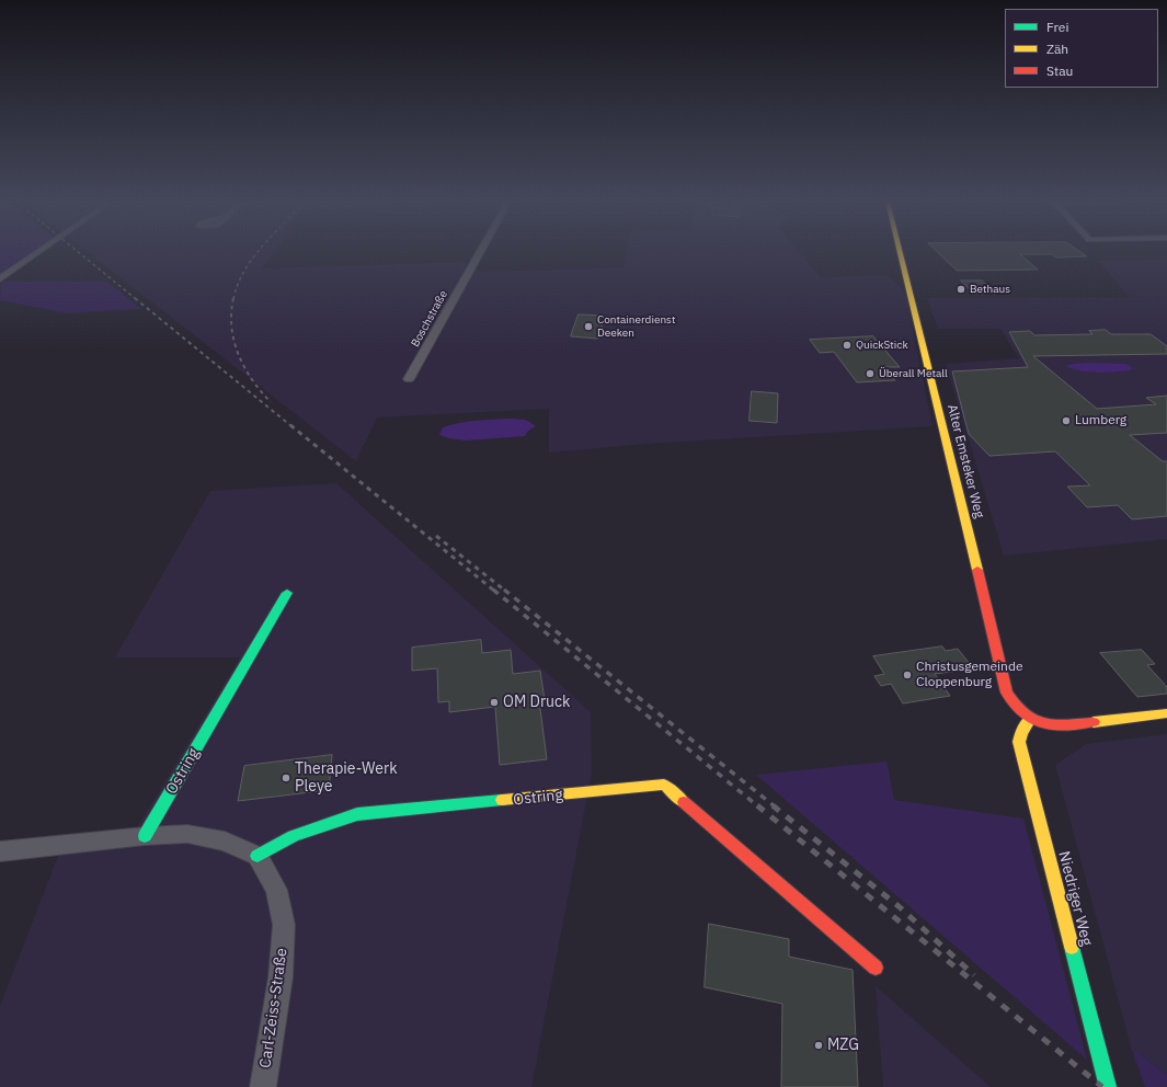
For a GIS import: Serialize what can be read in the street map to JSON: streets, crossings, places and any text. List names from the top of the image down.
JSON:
{
  "streets": {
    "street": [
      "Boschstraße",
      "Alter Emsteker Weg",
      "Ostring",
      "Niedriger Weg",
      "Carl-Zeiss-Straße"
    ]
  },
  "crossings": [
    ["Alter Emsteker Weg", "Niedriger Weg"],
    ["Ostring", "Carl-Zeiss-Straße"]
  ],
  "places": [
    "Bethaus",
    "Containerdienst Deeken",
    "QuickStick",
    "Überall Metall",
    "Lumberg",
    "Christusgemeinde Cloppenburg",
    "OM Druck",
    "Therapie-Werk Pleye",
    "MZG"
  ],
  "legend": ["Frei", "Zäh", "Stau"]
}
